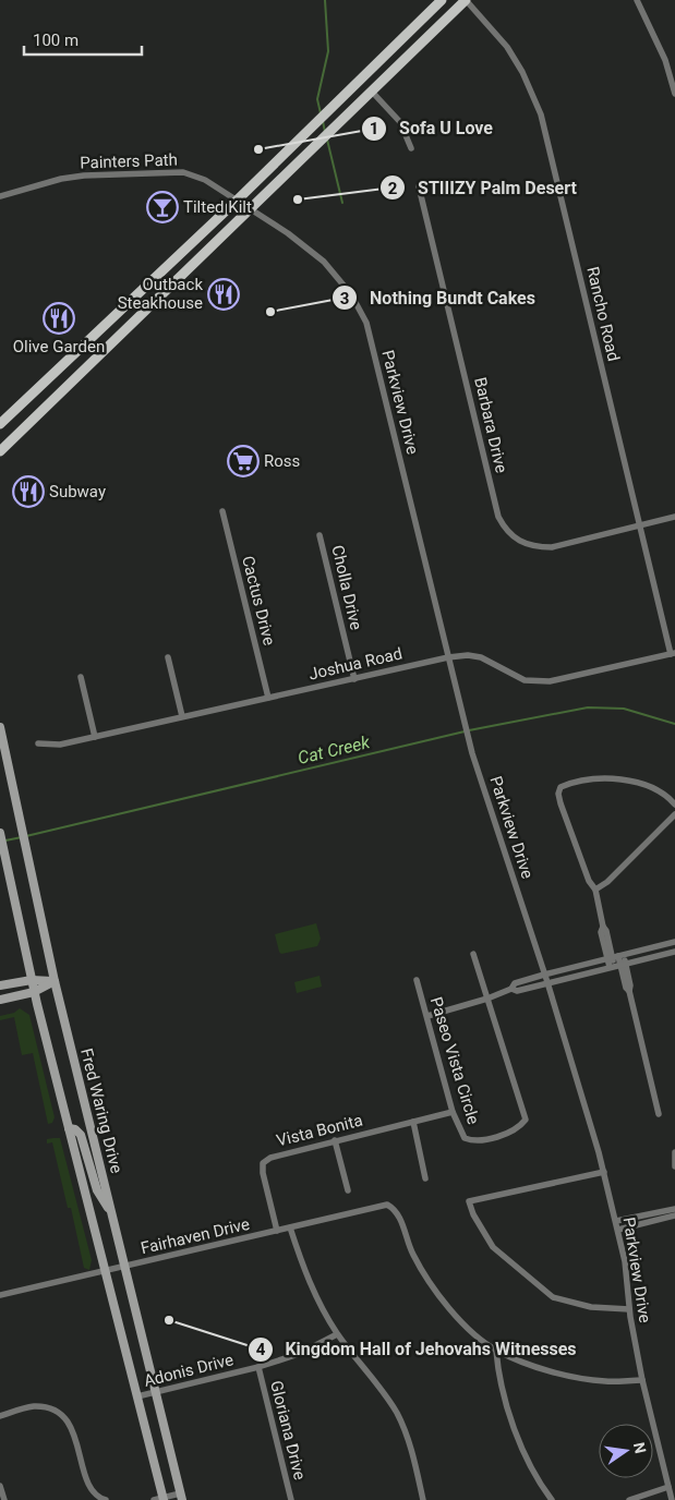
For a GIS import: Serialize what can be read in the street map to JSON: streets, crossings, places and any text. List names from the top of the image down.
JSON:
{
  "streets": {
    "main road": ["Fred Waring Drive"],
    "street": [
      "Painters Path",
      "Rancho Road",
      "Parkview Drive",
      "Barbara Drive",
      "Cholla Drive",
      "Cactus Drive",
      "Joshua Road",
      "Paseo Vista Circle",
      "Vista Bonita",
      "Fairhaven Drive",
      "Adonis Drive",
      "Gloriana Drive"
    ]
  },
  "crossings": [
    ["Painters Path", "Parkview Drive"],
    ["Rancho Road", "Barbara Drive"],
    ["Rancho Road", "Joshua Road"],
    ["Parkview Drive", "Joshua Road"],
    ["Cholla Drive", "Joshua Road"],
    ["Cactus Drive", "Joshua Road"],
    ["Paseo Vista Circle", "Vista Bonita"],
    ["Fred Waring Drive", "Fairhaven Drive"],
    ["Fred Waring Drive", "Adonis Drive"],
    ["Vista Bonita", "Fairhaven Drive"],
    ["Adonis Drive", "Gloriana Drive"]
  ],
  "water": ["Cat Creek"],
  "places": {
    "other": [
      "Sofa U Love",
      "STIIIZY Palm Desert",
      "Nothing Bundt Cakes",
      "Kingdom Hall of Jehovahs Witnesses"
    ],
    "bar": ["Tilted Kilt"],
    "restaurant": ["Outback Steakhouse", "Olive Garden", "Subway"],
    "supermarket": ["Ross"]
  },
  "scale_bar": "100 m",
  "north": "right"
}
